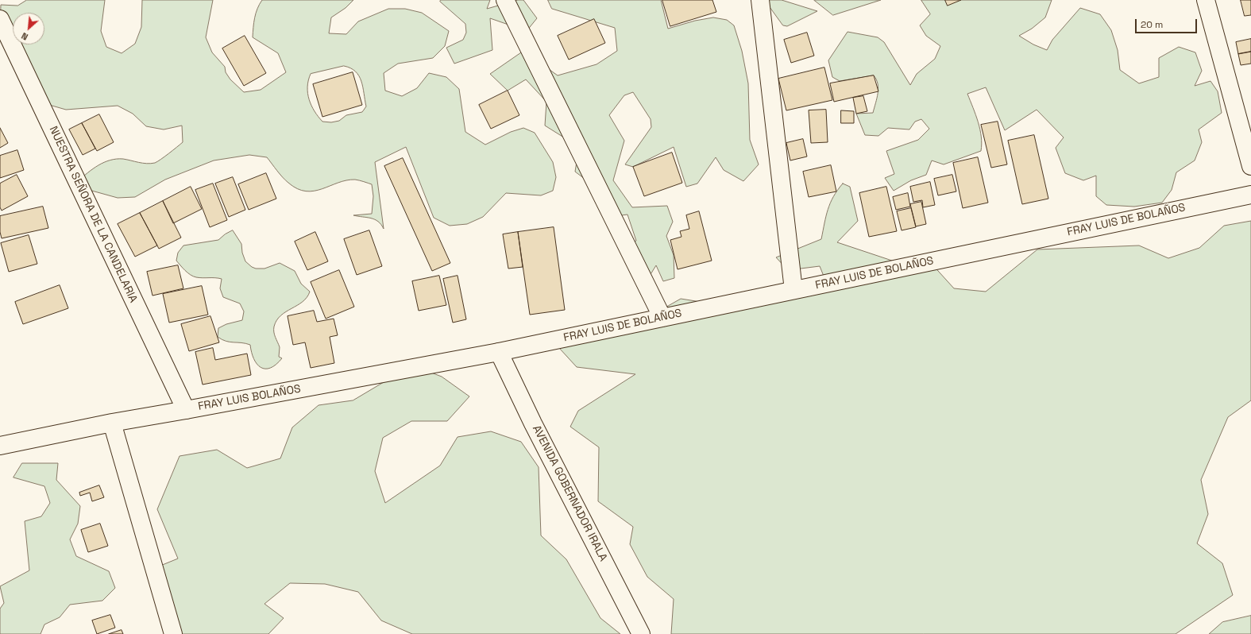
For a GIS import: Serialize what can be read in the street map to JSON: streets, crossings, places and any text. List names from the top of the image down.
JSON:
{
  "streets": {
    "street": [
      "NUESTRA SEÑORA DE LA CANDELARIA",
      "FRAY LUIS DE BOLAÑOS",
      "FRAY LUIS BOLAÑOS",
      "AVENIDA GOBERNADOR IRALA"
    ]
  },
  "crossings": [
    ["NUESTRA SEÑORA DE LA CANDELARIA", "FRAY LUIS BOLAÑOS"],
    ["FRAY LUIS DE BOLAÑOS", "FRAY LUIS BOLAÑOS"],
    ["FRAY LUIS DE BOLAÑOS", "AVENIDA GOBERNADOR IRALA"],
    ["FRAY LUIS BOLAÑOS", "AVENIDA GOBERNADOR IRALA"]
  ],
  "scale_bar": "20 m",
  "north": "bottom left"
}
